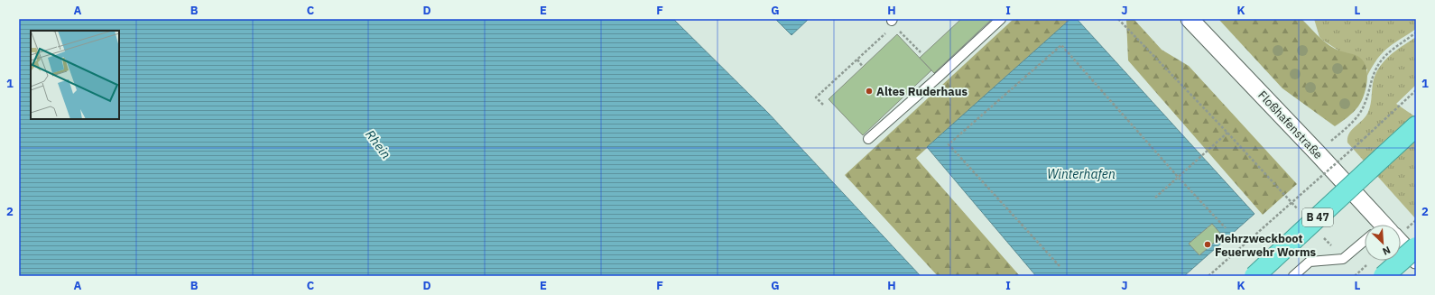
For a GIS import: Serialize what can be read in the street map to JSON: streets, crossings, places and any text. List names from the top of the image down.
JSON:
{
  "streets": {
    "highway": ["B 47"],
    "street": ["Floßhafenstraße"]
  },
  "water": ["Rhein", "Winterhafen"],
  "places": ["Altes Ruderhaus", "Mehrzweckboot Feuerwehr Worms"],
  "north": "bottom right",
  "grid": {
    "columns": [
      "A",
      "B",
      "C",
      "D",
      "E",
      "F",
      "G",
      "H",
      "I",
      "J",
      "K",
      "L"
    ],
    "rows": ["1", "2"]
  }
}
